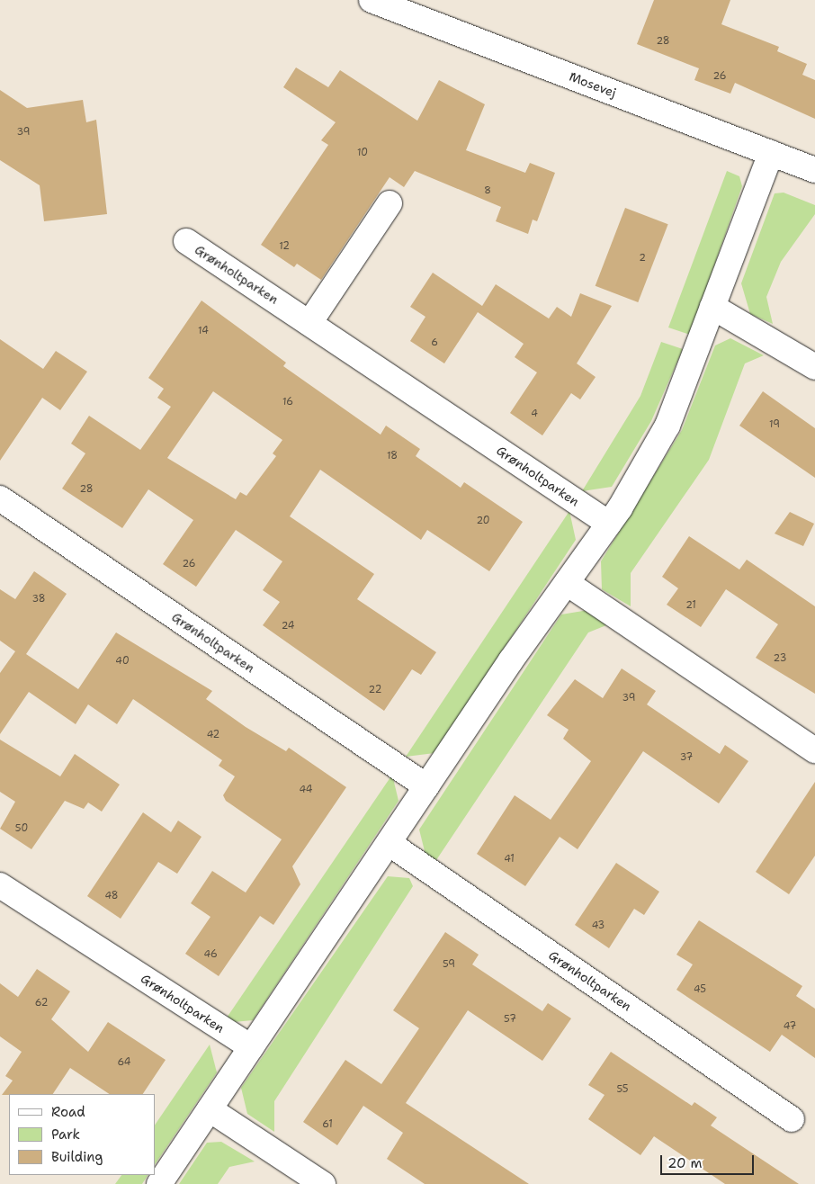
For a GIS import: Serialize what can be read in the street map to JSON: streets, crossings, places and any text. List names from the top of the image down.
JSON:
{
  "streets": {
    "street": ["Mosevej", "Grønholtparken"]
  },
  "house_numbers": [
    "28",
    "26",
    "39",
    "10",
    "8",
    "12",
    "2",
    "14",
    "6",
    "16",
    "4",
    "19",
    "18",
    "28",
    "20",
    "26",
    "38",
    "21",
    "24",
    "23",
    "40",
    "22",
    "39",
    "42",
    "37",
    "44",
    "50",
    "41",
    "48",
    "43",
    "46",
    "59",
    "45",
    "62",
    "57",
    "47",
    "64",
    "55",
    "61"
  ],
  "legend": ["Road", "Park", "Building"],
  "scale_bar": "20 m"
}
